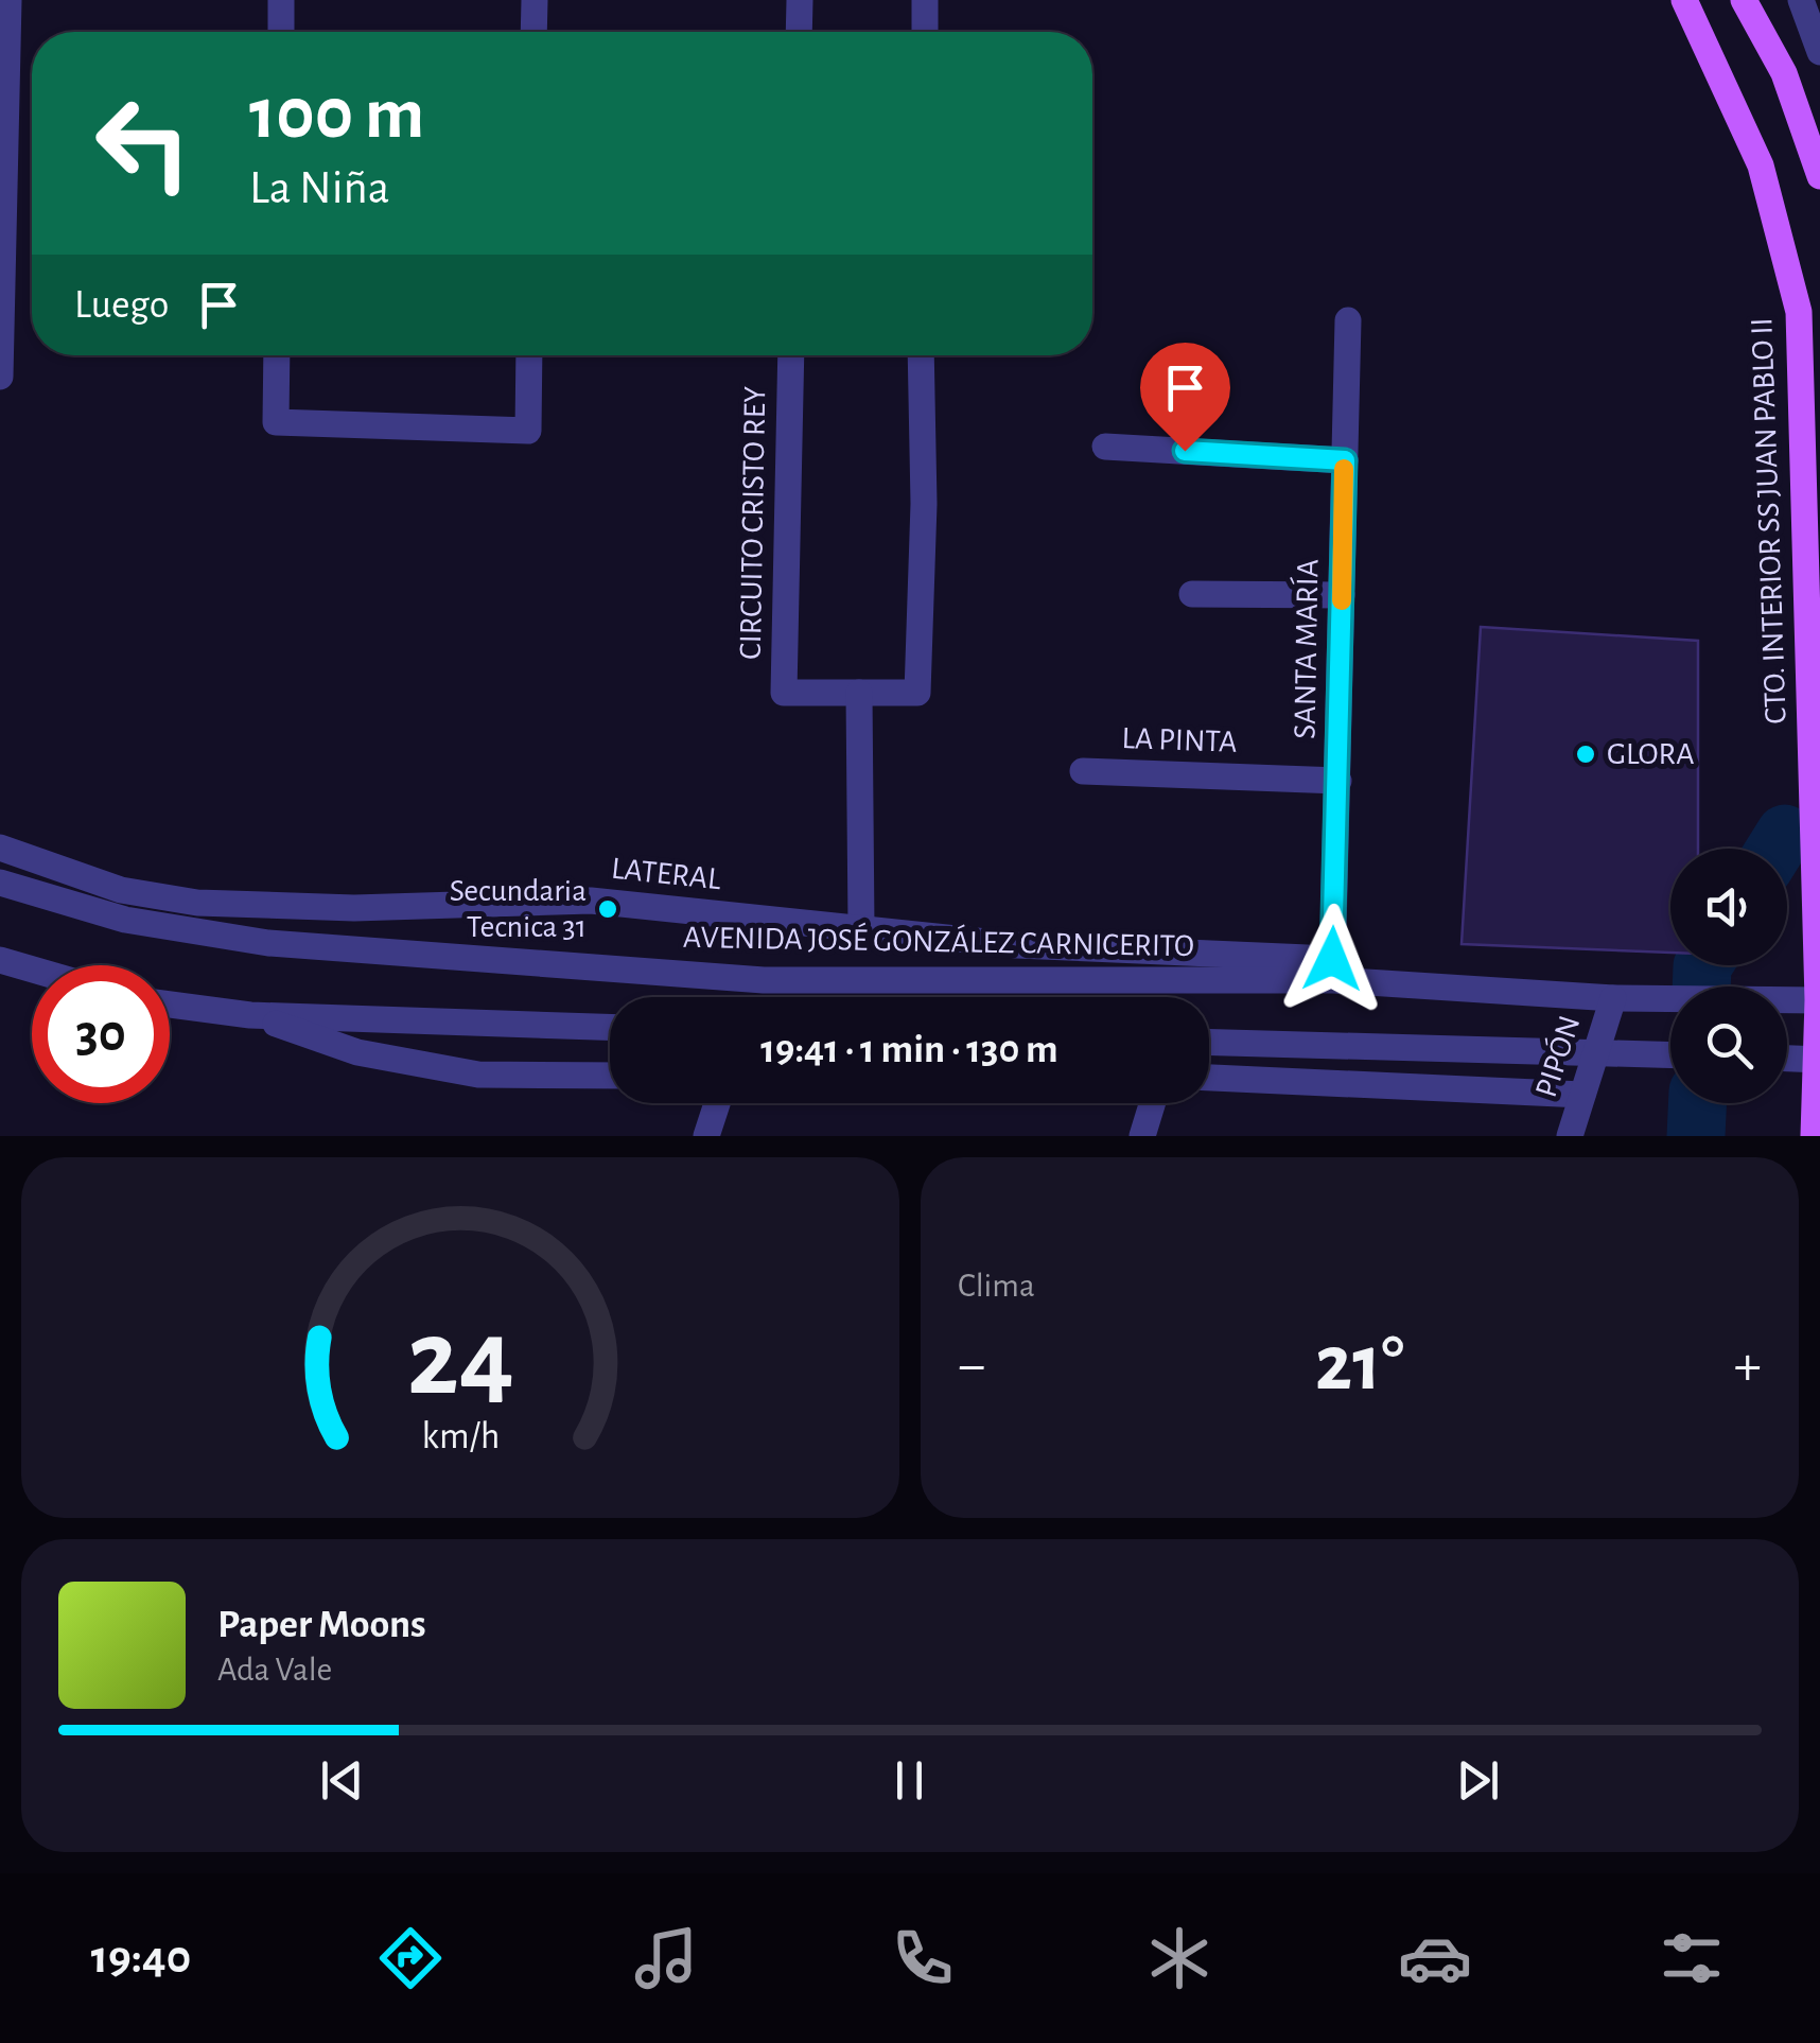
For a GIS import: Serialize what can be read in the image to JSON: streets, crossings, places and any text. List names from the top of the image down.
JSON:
{
  "streets": {
    "main road": ["CTO. INTERIOR SS JUAN PABLO II"],
    "street": [
      "CIRCUITO CRISTO REY",
      "SANTA MARÍA",
      "LA PINTA",
      "LATERAL",
      "AVENIDA JOSÉ GONZÁLEZ CARNICERITO",
      "PIPÓN"
    ]
  },
  "crossings": [
    ["CTO. INTERIOR SS JUAN PABLO II", "AVENIDA JOSÉ GONZÁLEZ CARNICERITO"],
    ["SANTA MARÍA", "LA PINTA"],
    ["SANTA MARÍA", "LATERAL"],
    ["SANTA MARÍA", "AVENIDA JOSÉ GONZÁLEZ CARNICERITO"],
    ["LATERAL", "AVENIDA JOSÉ GONZÁLEZ CARNICERITO"],
    ["AVENIDA JOSÉ GONZÁLEZ CARNICERITO", "PIPÓN"]
  ],
  "places": ["GLORA", "Secundaria Tecnica 31"],
  "page": {
    "turn": ["100 m", "La Niña"],
    "then": "Luego",
    "limit": "30",
    "trip": "19:41 · 1 min · 130 m",
    "tile": "Clima",
    "heat": ["−", "21°", "+"],
    "song": ["Paper Moons", "Ada Vale"],
    "tabs": "19:40",
    "gauge": ["24", "km/h"]
  }
}
